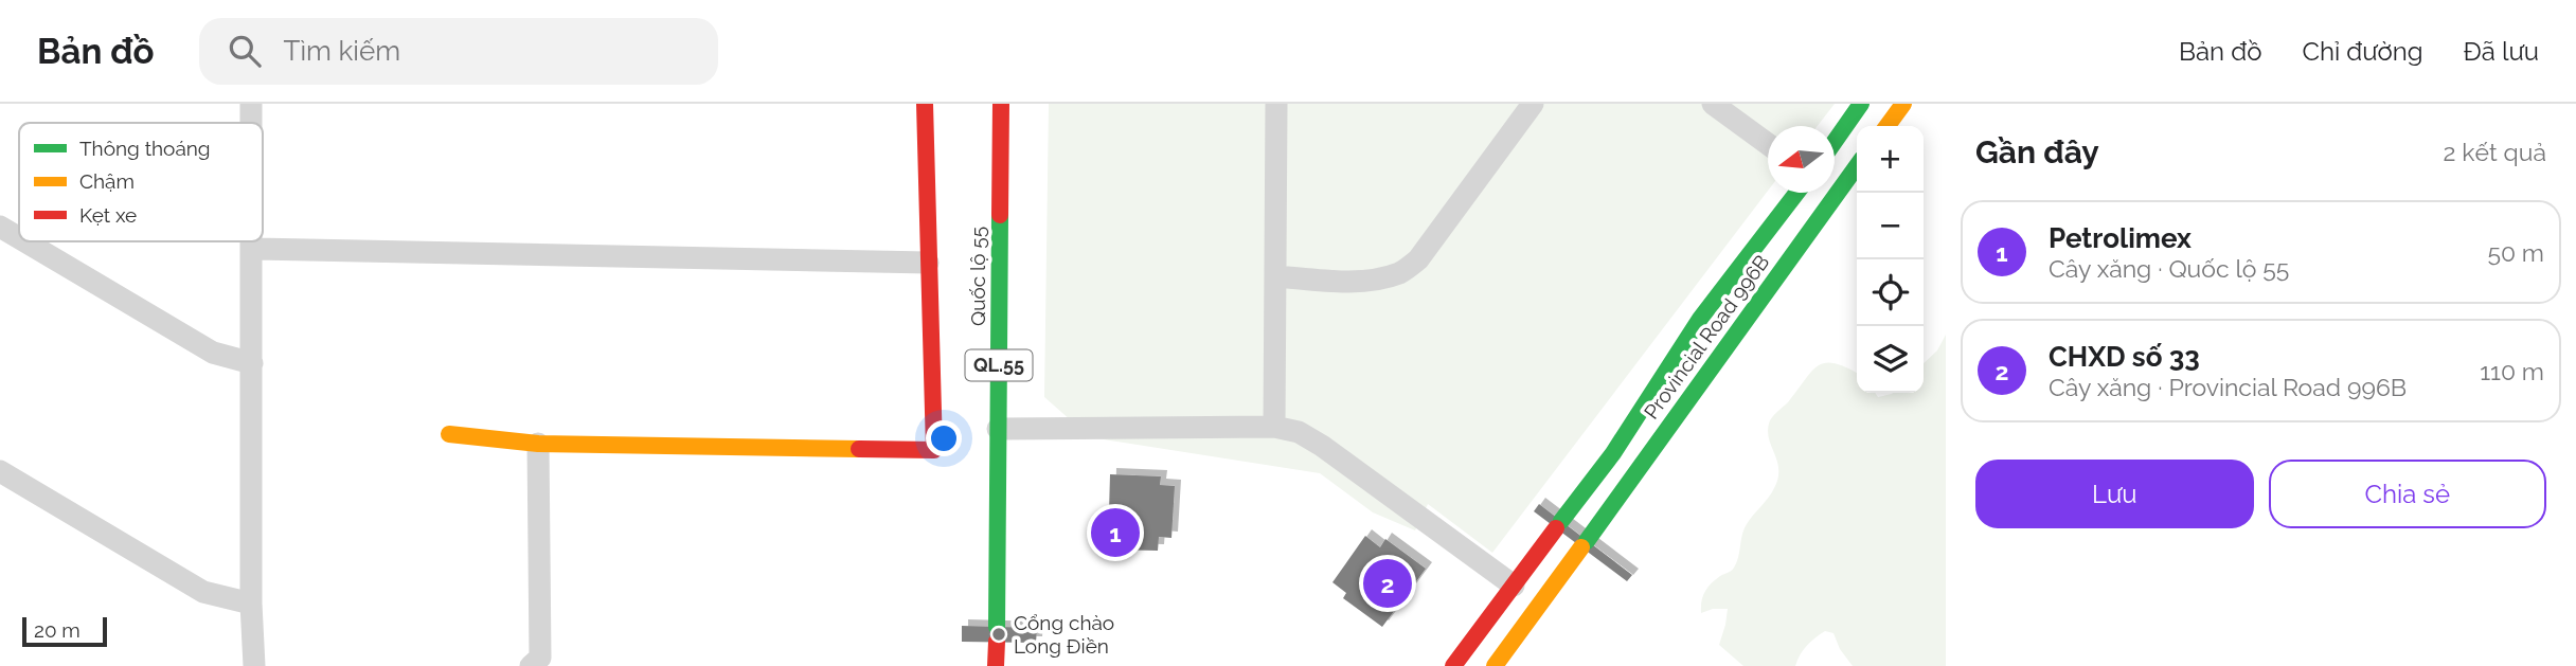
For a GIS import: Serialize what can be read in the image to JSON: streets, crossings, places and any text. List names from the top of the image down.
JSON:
{
  "streets": {
    "main road": ["Quốc lộ 55", "Provincial Road 996B", "QL.55"]
  },
  "places": ["Cổng chào Long Điền"],
  "legend": ["Thông thoáng", "Chậm", "Kẹt xe"],
  "scale_bar": "20 m",
  "north": "left",
  "page": {
    "header": "Bản đồ",
    "search": "Tìm kiếm",
    "nav": ["Bản đồ", "Chỉ đường", "Đã lưu"],
    "heading": ["Gần đây", "2 kết quả"],
    "map_buttons": ["+", "−"],
    "list": [
      {
        "mark": "1",
        "name": "Petrolimex",
        "note": "Cây xăng · Quốc lộ 55",
        "value": "50 m"
      },
      {
        "mark": "2",
        "name": "CHXD số 33",
        "note": "Cây xăng · Provincial Road 996B",
        "value": "110 m"
      }
    ],
    "buttons": ["Lưu", "Chia sẻ"],
    "pins": ["1", "2"],
    "scale": "20 m"
  }
}
